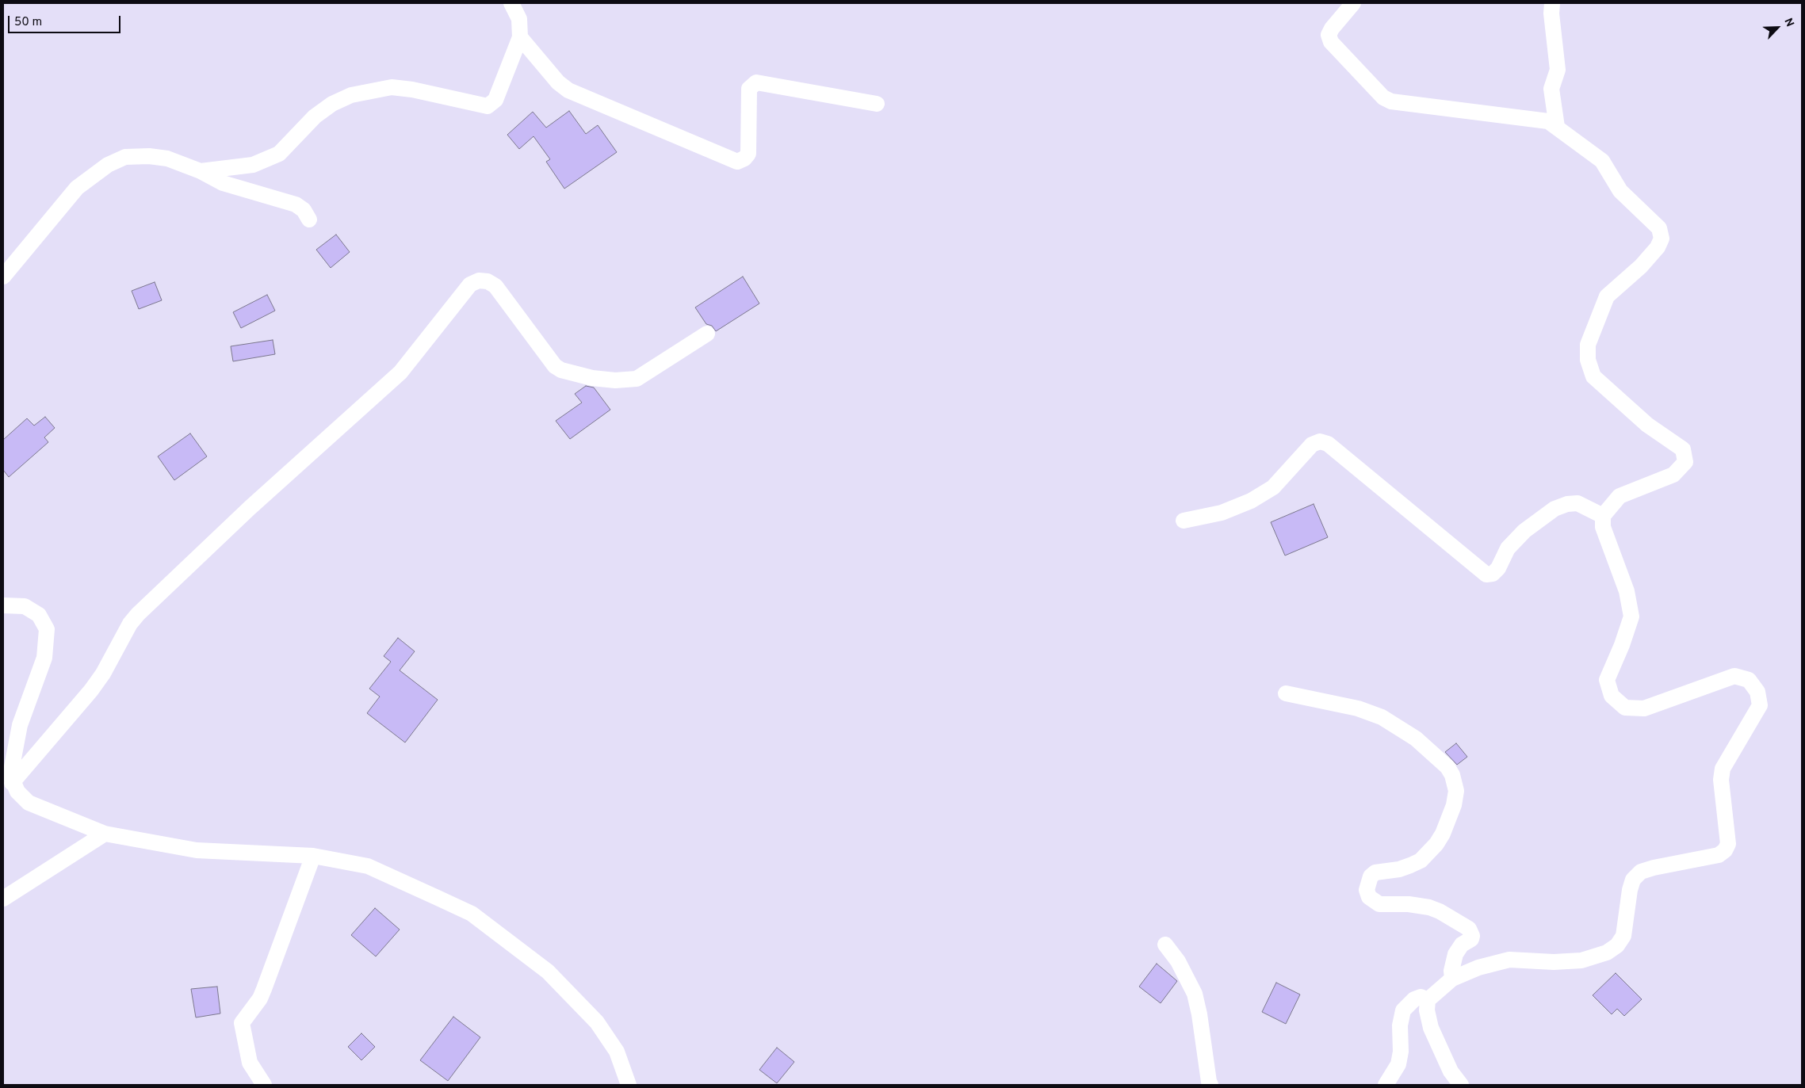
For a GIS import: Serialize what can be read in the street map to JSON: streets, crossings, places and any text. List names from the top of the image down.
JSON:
{
  "scale_bar": "50 m",
  "north": "top right"
}
